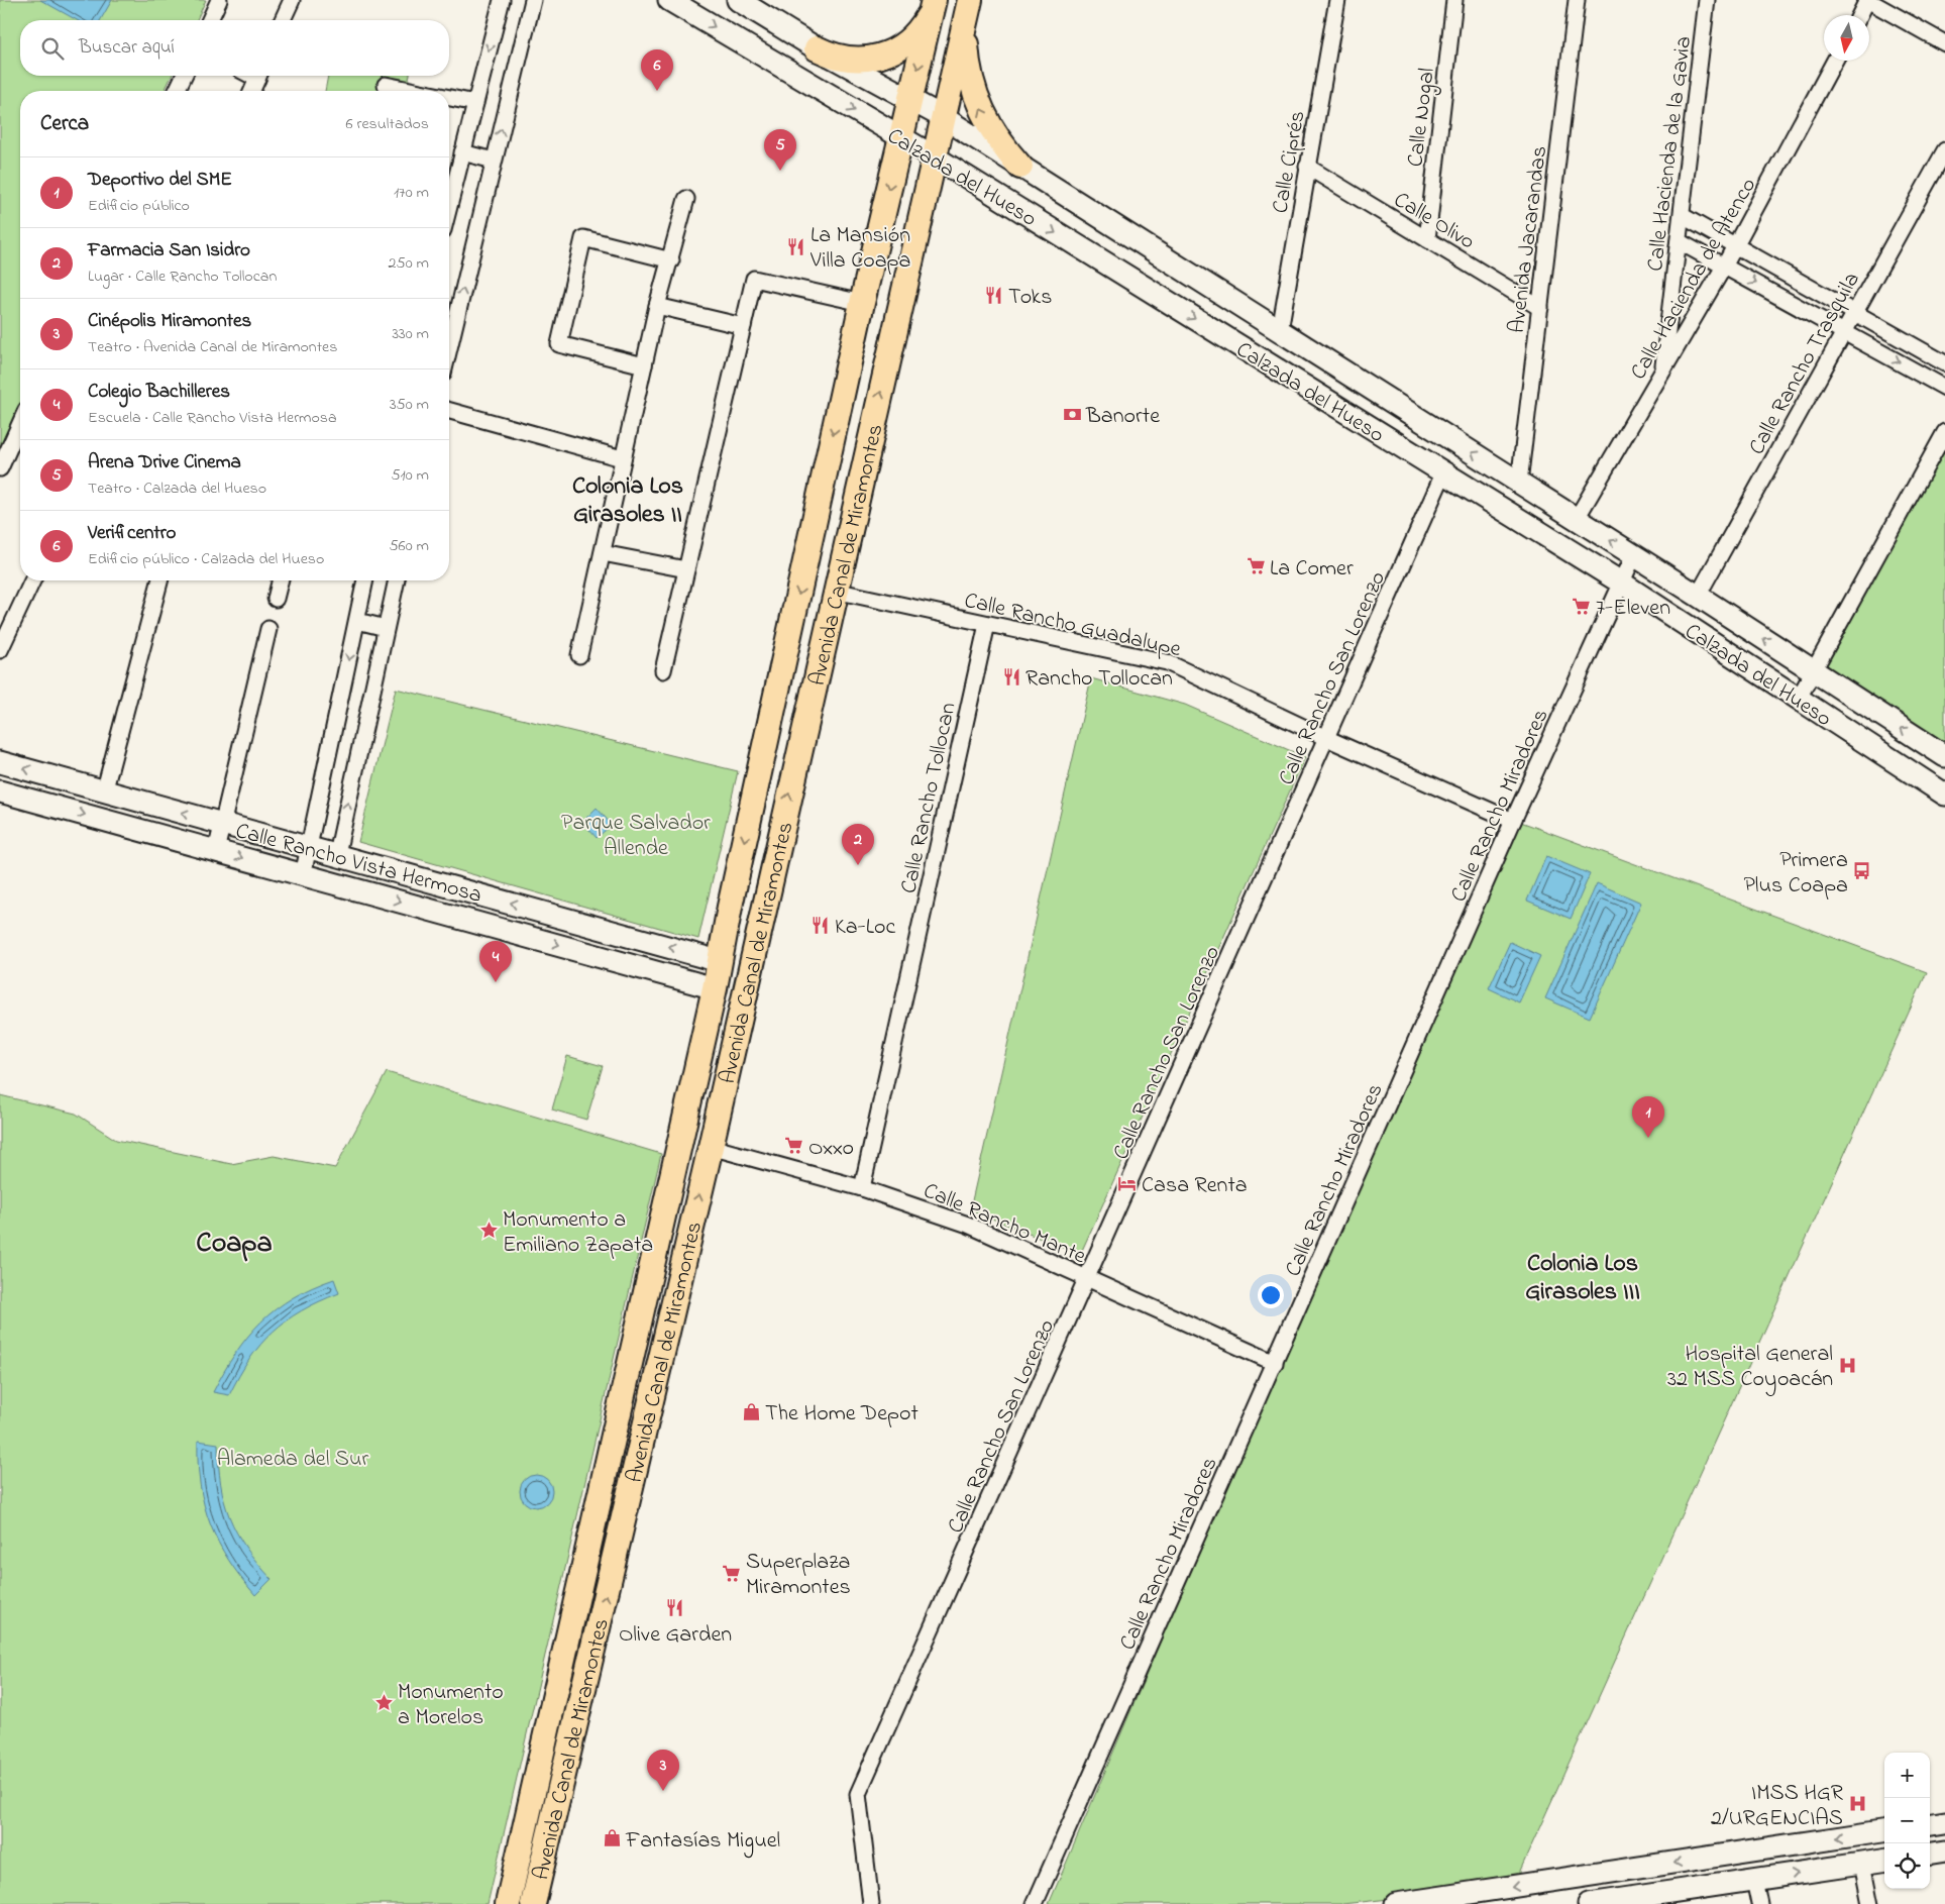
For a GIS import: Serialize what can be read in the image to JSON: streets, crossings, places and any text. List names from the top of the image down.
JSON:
{
  "streets": {
    "main road": ["Calzada del Hueso", "Avenida Canal de Miramontes", "Calle Rancho Vista Hermosa"],
    "street": [
      "Calle Nogal",
      "Calle Hacienda de la Gavia",
      "Calle Ciprés",
      "Calle Olivo",
      "Avenida Jacarandas",
      "Calle Hacienda de Atenco",
      "Calle Rancho Trasquila",
      "Calle Rancho Guadalupe",
      "Calle Rancho San Lorenzo",
      "Calle Rancho Tollocan",
      "Calle Rancho Miradores",
      "Calle Rancho Mante"
    ]
  },
  "crossings": [
    ["Calle Nogal", "Calle Olivo"],
    ["Calle Hacienda de la Gavia", "Calle Hacienda de Atenco"],
    ["Calle Ciprés", "Calzada del Hueso"],
    ["Calle Ciprés", "Calle Olivo"],
    ["Calzada del Hueso", "Avenida Jacarandas"],
    ["Calzada del Hueso", "Calle Hacienda de Atenco"],
    ["Calzada del Hueso", "Calle Rancho Trasquila"],
    ["Calzada del Hueso", "Avenida Canal de Miramontes"],
    ["Calzada del Hueso", "Calle Rancho San Lorenzo"],
    ["Calzada del Hueso", "Calle Rancho Miradores"],
    ["Calle Olivo", "Avenida Jacarandas"],
    ["Avenida Canal de Miramontes", "Calle Rancho Guadalupe"],
    ["Avenida Canal de Miramontes", "Calle Rancho Vista Hermosa"],
    ["Avenida Canal de Miramontes", "Calle Rancho Mante"],
    ["Calle Rancho Guadalupe", "Calle Rancho San Lorenzo"],
    ["Calle Rancho Guadalupe", "Calle Rancho Tollocan"],
    ["Calle Rancho Guadalupe", "Calle Rancho Miradores"],
    ["Calle Rancho San Lorenzo", "Calle Rancho Mante"],
    ["Calle Rancho Tollocan", "Calle Rancho Mante"],
    ["Calle Rancho Miradores", "Calle Rancho Mante"]
  ],
  "districts": ["Colonia Los Girasoles II", "Coapa", "Colonia Los Girasoles III"],
  "parks": ["Parque Salvador Allende", "Alameda del Sur"],
  "places": {
    "restaurant": [
      "La Mansión Villa Coapa",
      "Toks",
      "Rancho Tollocan",
      "Ka-Loc",
      "Olive Garden"
    ],
    "bank": ["Banorte"],
    "supermarket": [
      "La Comer",
      "7-Eleven",
      "Oxxo",
      "Superplaza Miramontes"
    ],
    "bus stop": ["Primera Plus Coapa"],
    "hotel": ["Casa Renta"],
    "place": ["Monumento a Emiliano Zapata", "Monumento a Morelos"],
    "hospital": ["Hospital General 32 MSS Coyoacán", "IMSS HGR 2/URGENCIAS"],
    "shop": ["The Home Depot", "Fantasías Miguel"]
  },
  "north": "bottom",
  "page": {
    "search": "Buscar aquí",
    "pins": [
      "6",
      "5",
      "2",
      "4",
      "1",
      "3"
    ],
    "heading": ["Cerca", "6 resultados"],
    "list": [
      {
        "mark": "1",
        "name": "Deportivo del SME",
        "note": "Edificio público",
        "value": "170 m"
      },
      {
        "mark": "2",
        "name": "Farmacia San Isidro",
        "note": "Lugar · Calle Rancho Tollocan",
        "value": "250 m"
      },
      {
        "mark": "3",
        "name": "Cinépolis Miramontes",
        "note": "Teatro · Avenida Canal de Miramontes",
        "value": "330 m"
      },
      {
        "mark": "4",
        "name": "Colegio Bachilleres",
        "note": "Escuela · Calle Rancho Vista Hermosa",
        "value": "350 m"
      },
      {
        "mark": "5",
        "name": "Arena Drive Cinema",
        "note": "Teatro · Calzada del Hueso",
        "value": "510 m"
      },
      {
        "mark": "6",
        "name": "Verificentro",
        "note": "Edificio público · Calzada del Hueso",
        "value": "560 m"
      }
    ],
    "map_buttons": ["+", "−"]
  }
}
